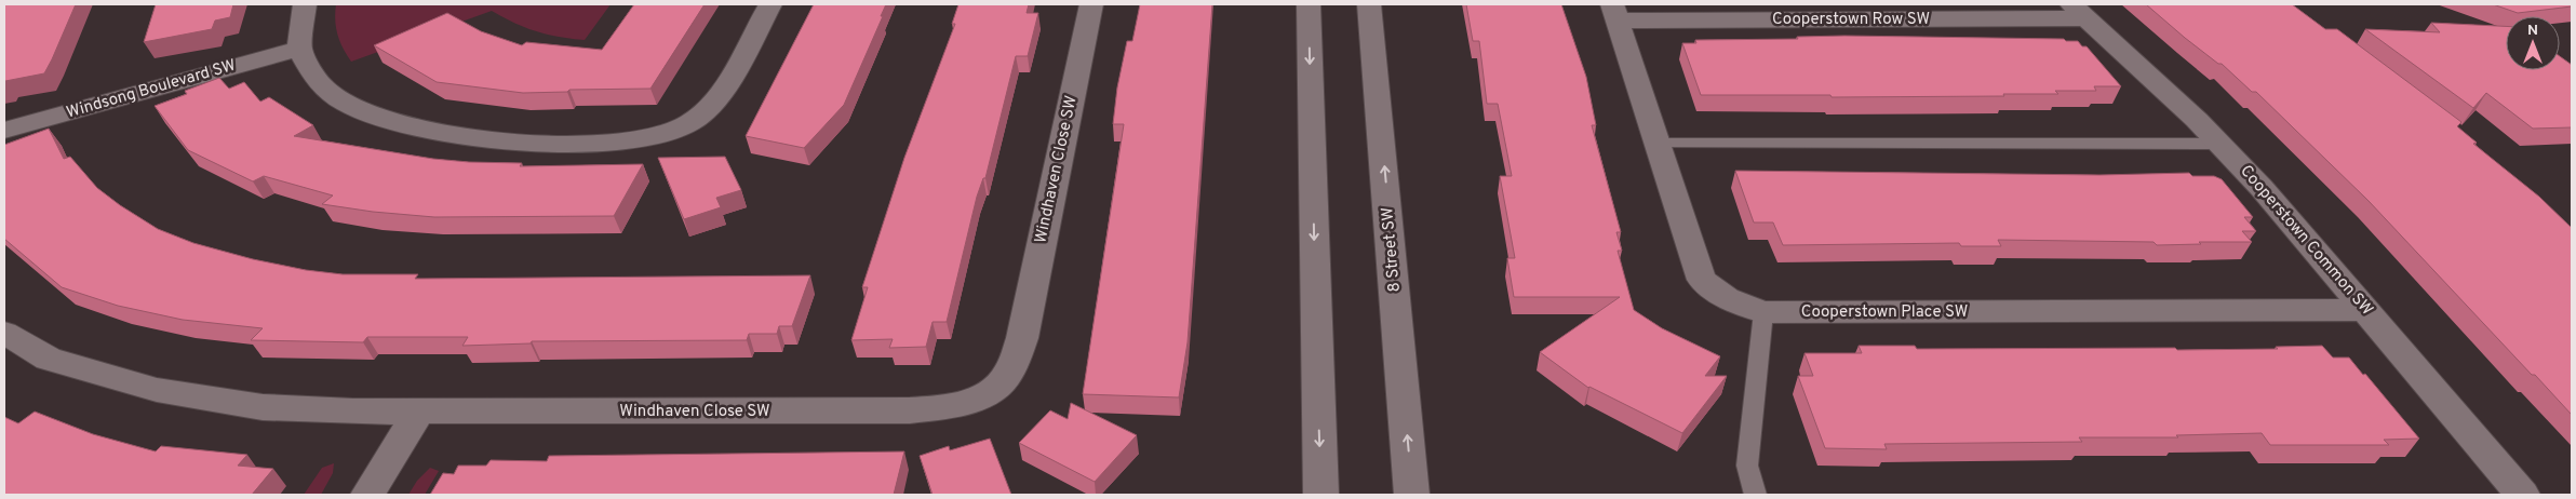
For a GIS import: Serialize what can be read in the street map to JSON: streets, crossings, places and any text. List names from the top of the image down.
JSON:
{
  "streets": {
    "street": [
      "Cooperstown Row SW",
      "Windsong Boulevard SW",
      "Windhaven Close SW",
      "Cooperstown Common SW",
      "8 Street SW",
      "Cooperstown Place SW"
    ]
  },
  "crossings": [
    ["Cooperstown Row SW", "Cooperstown Common SW"],
    ["Cooperstown Row SW", "Cooperstown Place SW"],
    ["Cooperstown Common SW", "Cooperstown Place SW"]
  ],
  "north": "top"
}
